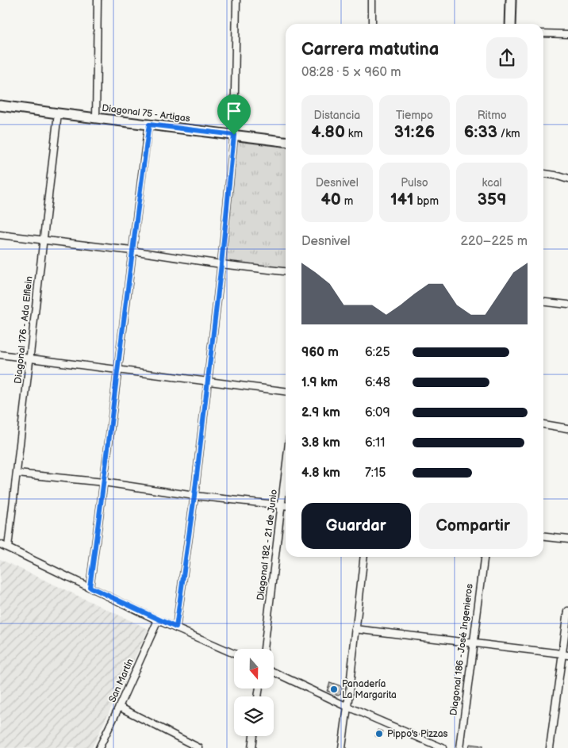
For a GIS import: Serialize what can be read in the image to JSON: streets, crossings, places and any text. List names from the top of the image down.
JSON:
{
  "streets": {
    "street": [
      "Diagonal 75 - Artigas",
      "Diagonal 176 - Ada Elflein",
      "Diagonal 182 - 21 de Junio",
      "Diagonal 186 - José Ingenieros",
      "San Martín"
    ]
  },
  "crossings": [
    ["Diagonal 75 - Artigas", "Diagonal 176 - Ada Elflein"]
  ],
  "places": ["Panadería La Margarita", "Pippo's Pizzas"],
  "north": "bottom",
  "page": {
    "heading": ["Carrera matutina", "08:28 · 5 × 960 m"],
    "stats": [
      ["Distancia", "4.80 km"],
      ["Tiempo", "31:26"],
      ["Ritmo", "6:33 /km"],
      ["Desnivel", "40 m"],
      ["Pulso", "141 bpm"],
      ["kcal", "359"]
    ],
    "chart": ["Desnivel", "220–225 m"],
    "list": [
      {
        "name": "960 m",
        "note": "6:25"
      },
      {
        "name": "1.9 km",
        "note": "6:48"
      },
      {
        "name": "2.9 km",
        "note": "6:09"
      },
      {
        "name": "3.8 km",
        "note": "6:11"
      },
      {
        "name": "4.8 km",
        "note": "7:15"
      }
    ],
    "buttons": ["Guardar", "Compartir"]
  }
}
